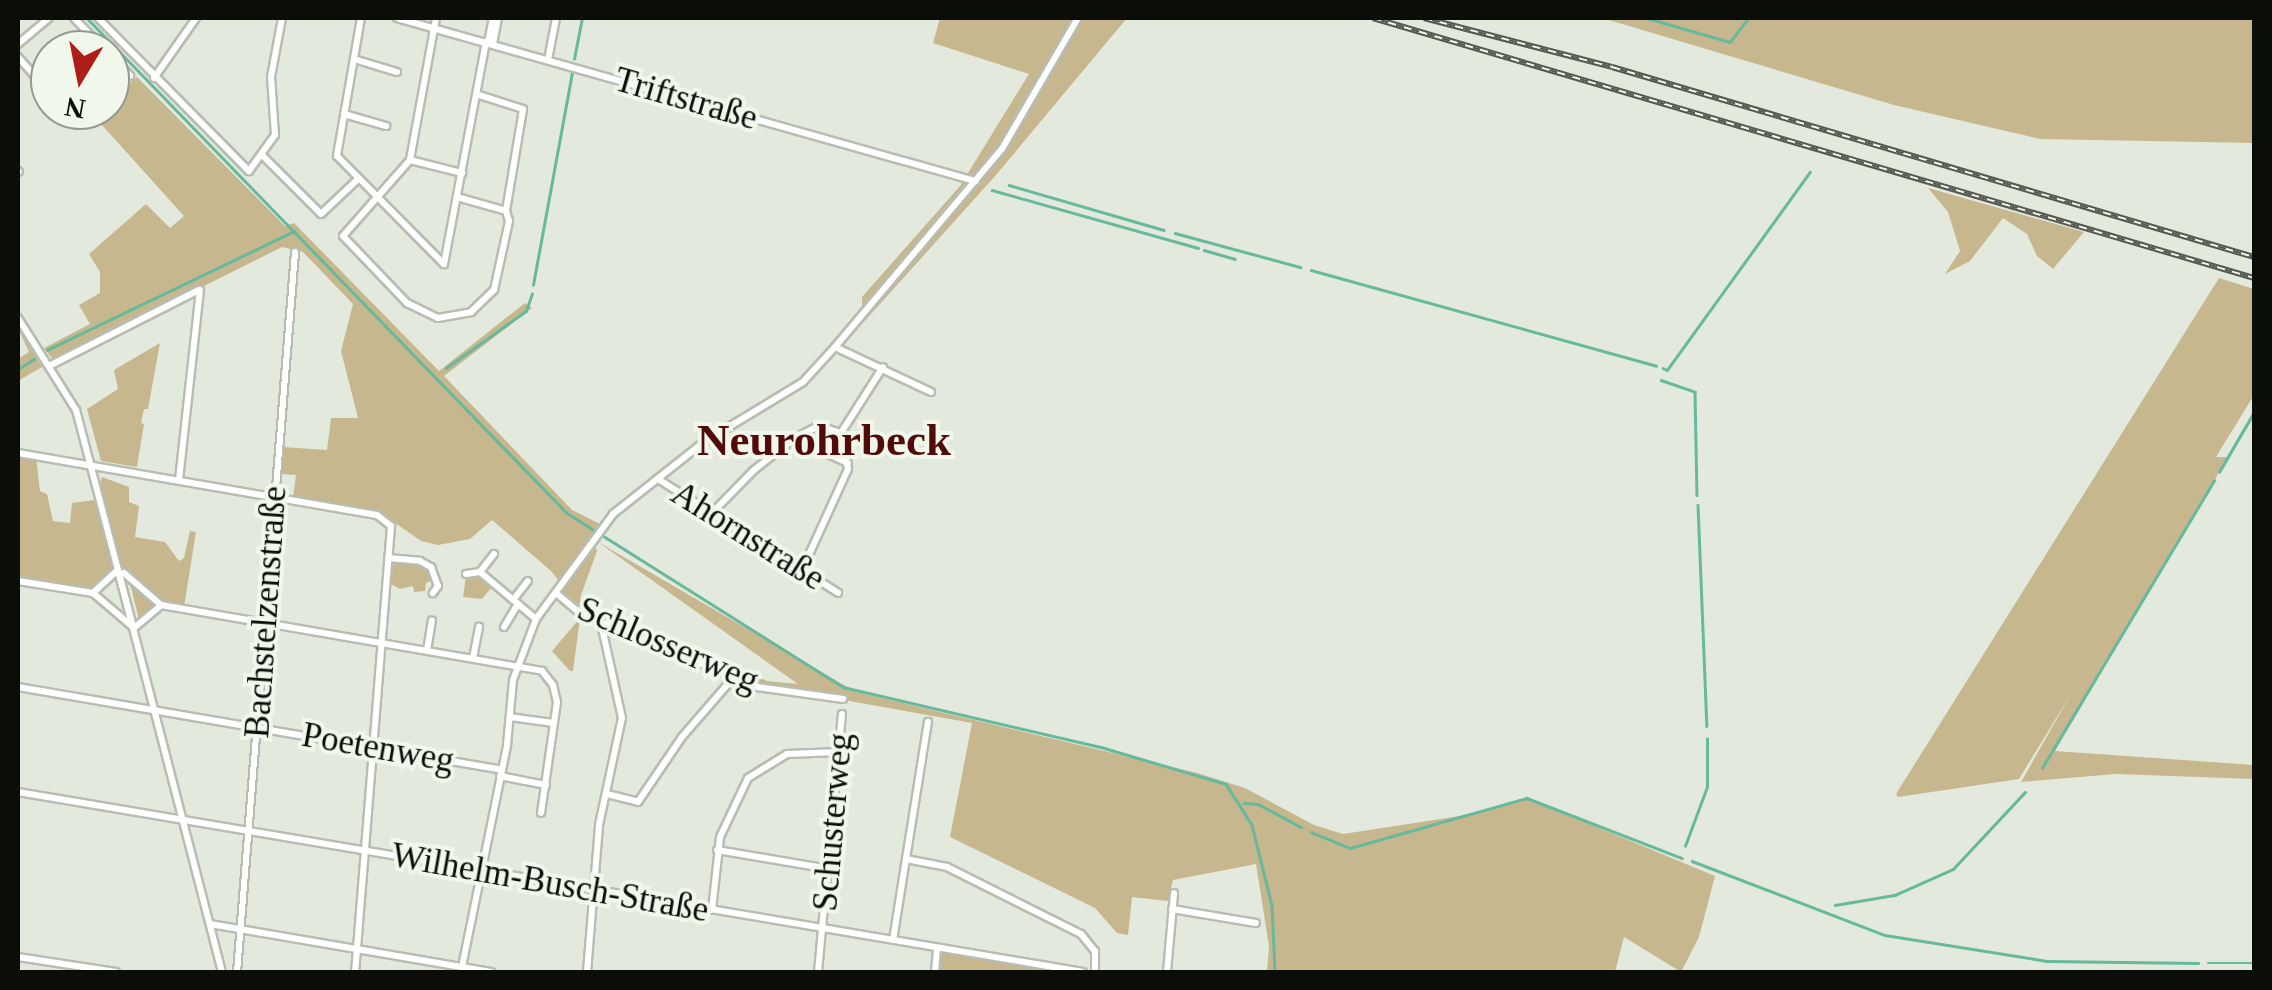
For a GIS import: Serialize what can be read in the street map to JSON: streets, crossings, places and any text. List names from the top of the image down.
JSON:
{
  "streets": {
    "street": [
      "Triftstraße",
      "Ahornstraße",
      "Bachstelzenstraße",
      "Schlosserweg",
      "Poetenweg",
      "Schusterweg",
      "Wilhelm-Busch-Straße"
    ]
  },
  "crossings": [
    ["Bachstelzenstraße", "Poetenweg"],
    ["Bachstelzenstraße", "Wilhelm-Busch-Straße"],
    ["Schusterweg", "Wilhelm-Busch-Straße"]
  ],
  "districts": ["Neurohrbeck"],
  "north": "bottom"
}
